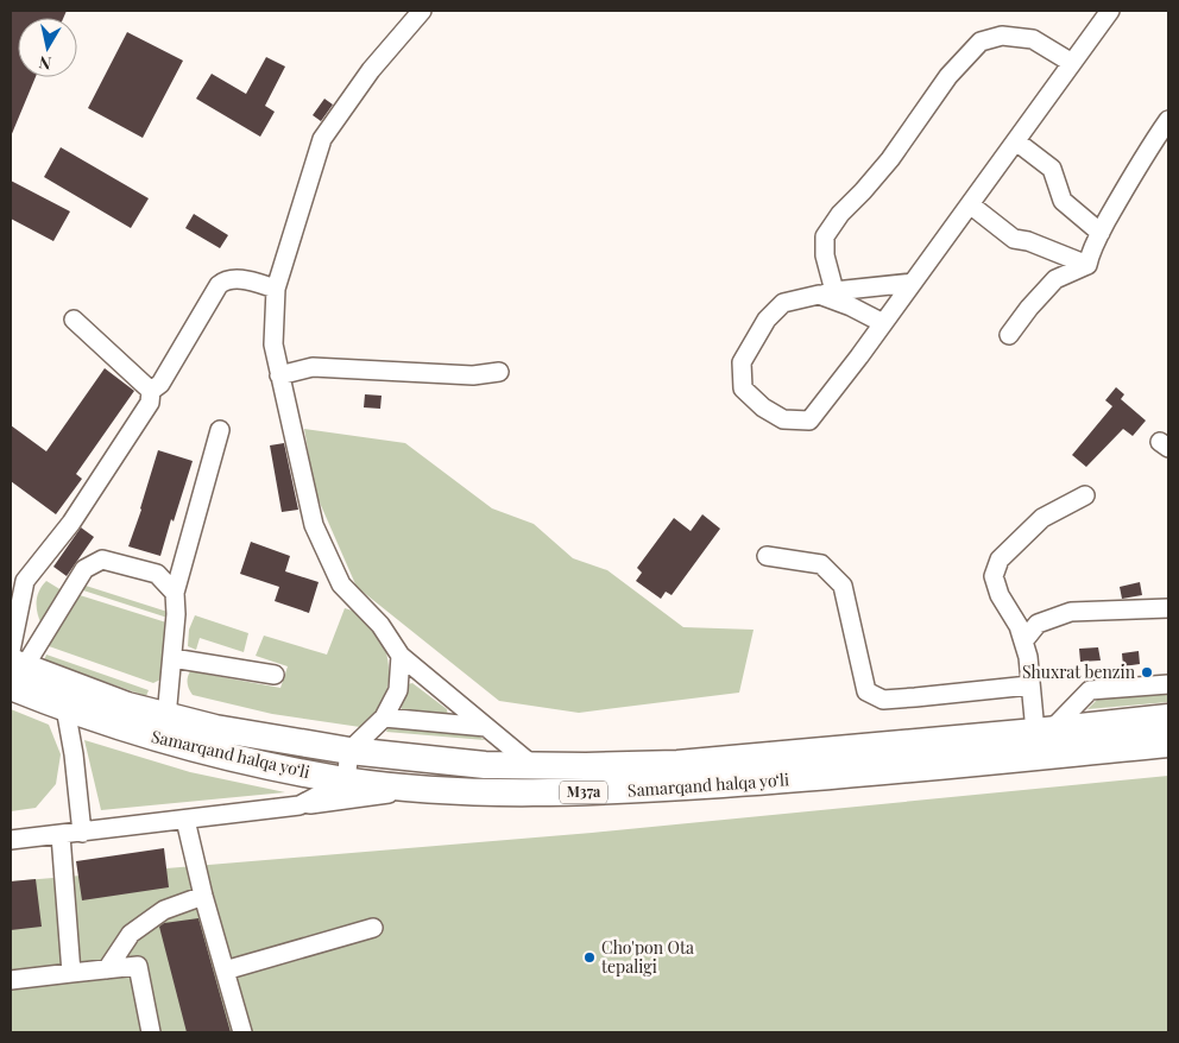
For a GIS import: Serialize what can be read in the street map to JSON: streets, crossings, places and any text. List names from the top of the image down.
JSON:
{
  "streets": {
    "highway": ["Samarqand halqa yoʻli", "M37a"]
  },
  "places": ["Shuxrat benzin", "Cho'pon Ota tepaligi"],
  "north": "bottom"
}
